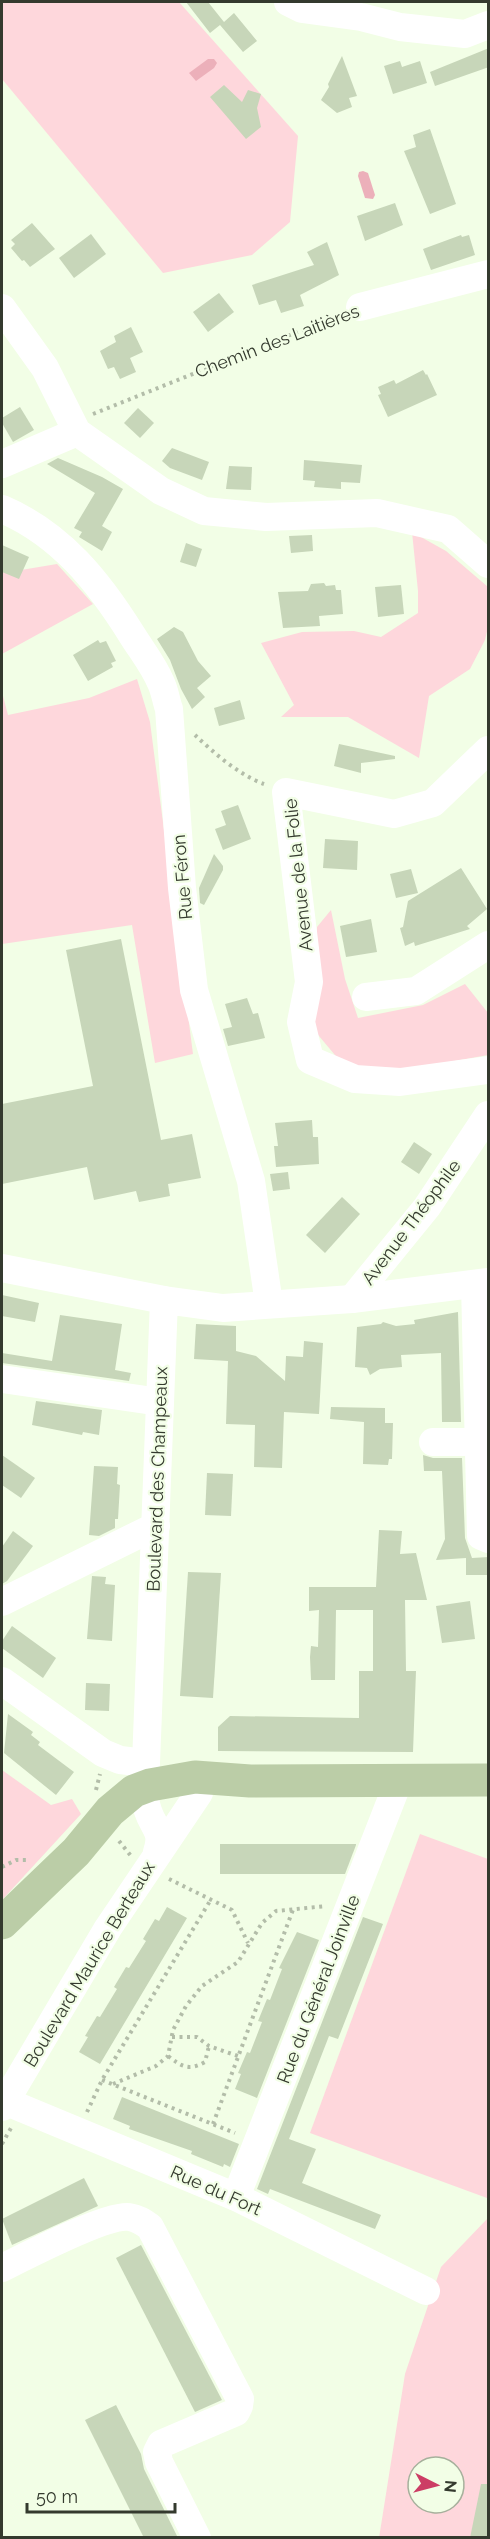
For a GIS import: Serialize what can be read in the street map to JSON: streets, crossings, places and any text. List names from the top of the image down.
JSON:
{
  "streets": {
    "street": [
      "Chemin des Laitières",
      "Avenue de la Folie",
      "Rue Féron",
      "Avenue Théophile",
      "Boulevard des Champeaux",
      "Boulevard Maurice Berteaux",
      "Rue du Général Joinville",
      "Rue du Fort"
    ]
  },
  "crossings": [
    ["Boulevard des Champeaux", "Boulevard Maurice Berteaux"],
    ["Boulevard Maurice Berteaux", "Rue du Fort"],
    ["Rue du Général Joinville", "Rue du Fort"]
  ],
  "scale_bar": "50 m",
  "north": "right"
}
